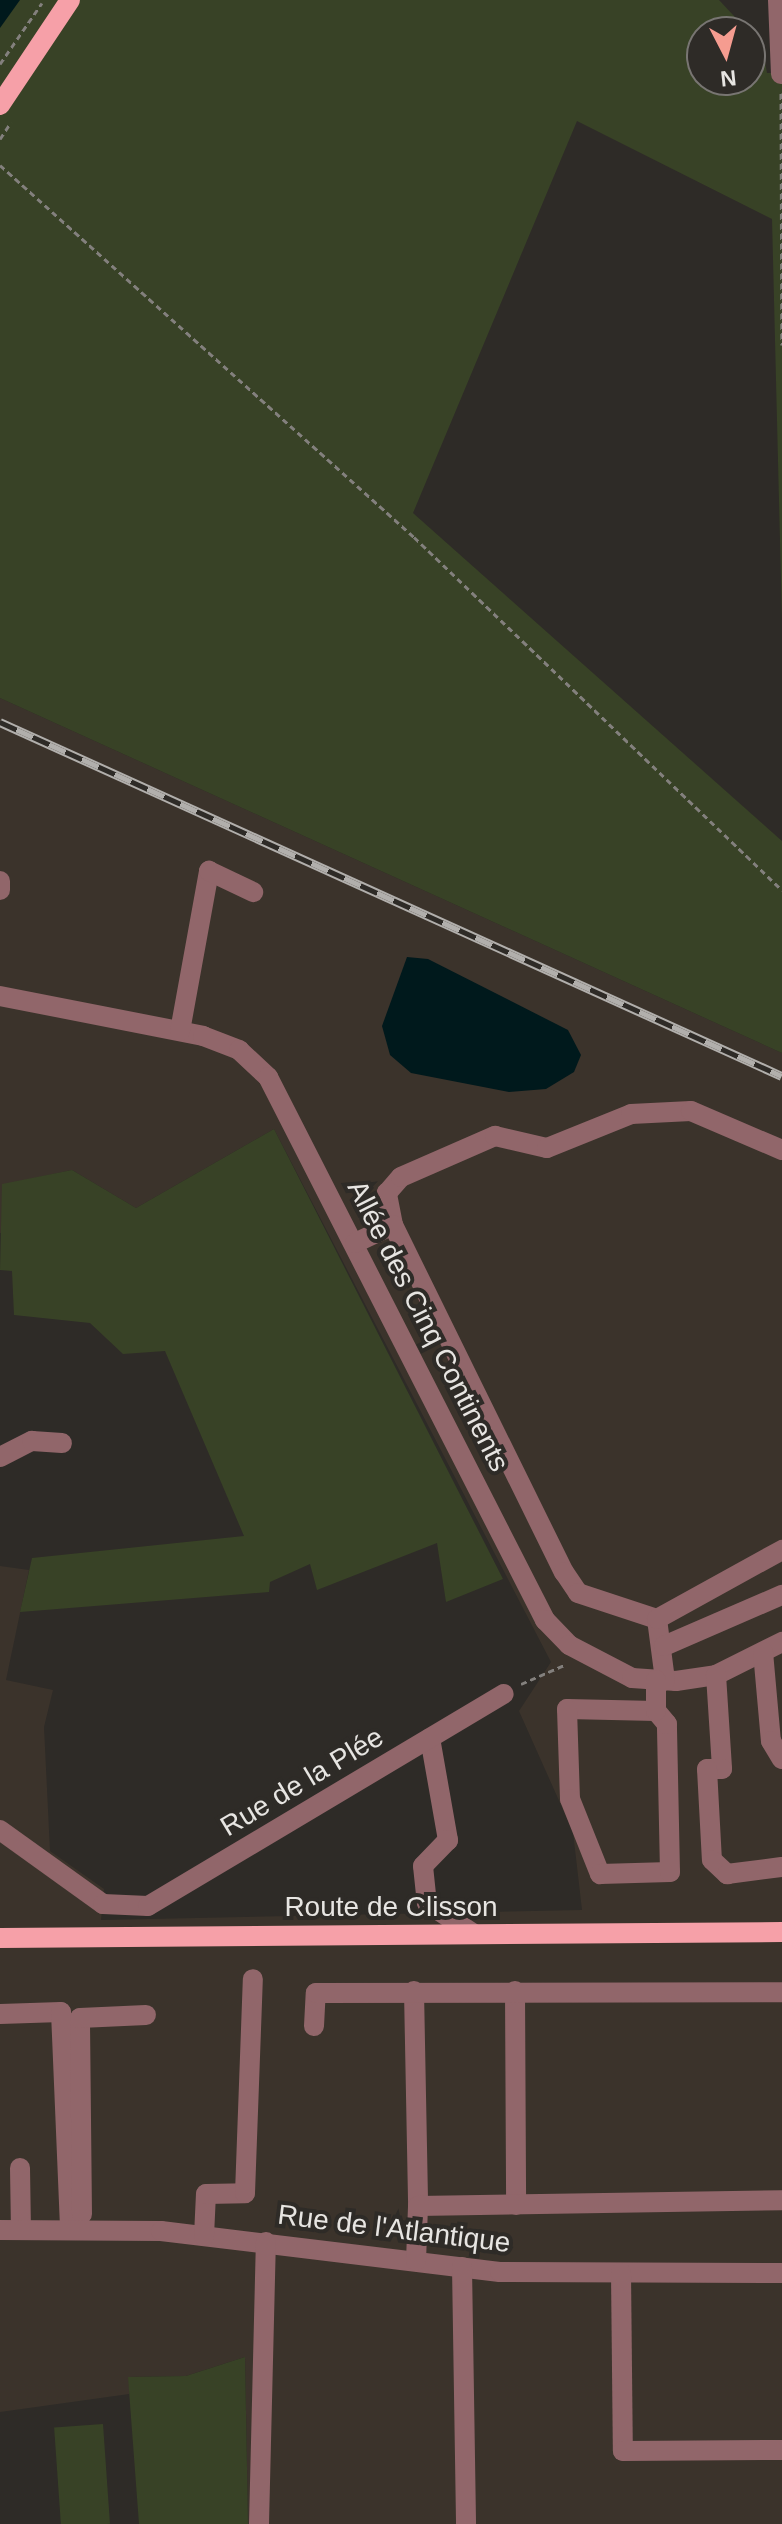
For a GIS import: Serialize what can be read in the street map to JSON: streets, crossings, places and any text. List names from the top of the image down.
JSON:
{
  "streets": {
    "main road": ["Route de Clisson"],
    "street": ["Allée des Cinq Continents", "Rue de la Plée", "Rue de l'Atlantique"]
  },
  "north": "bottom"
}
